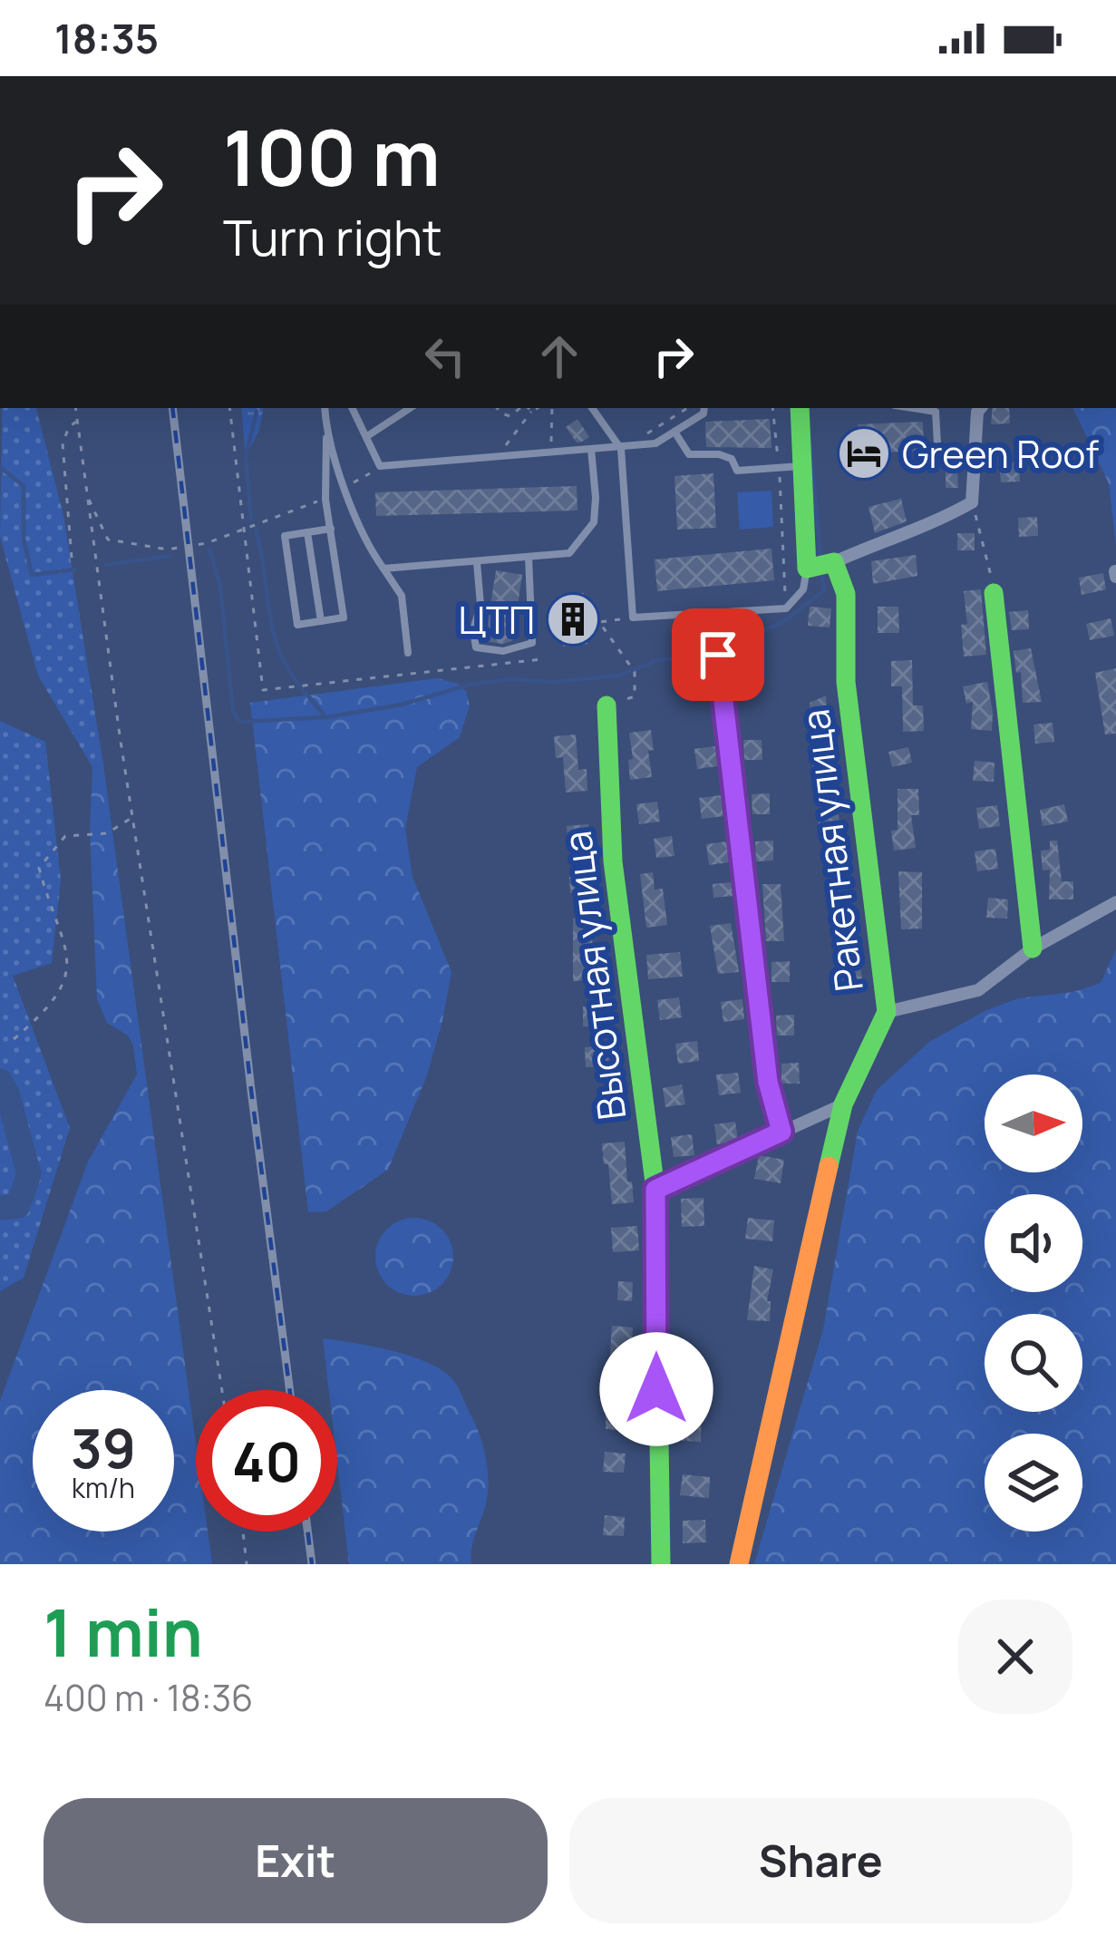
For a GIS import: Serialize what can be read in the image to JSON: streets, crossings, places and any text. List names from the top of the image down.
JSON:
{
  "streets": {
    "street": ["Ракетная улица", "Высотная улица"]
  },
  "places": {
    "hotel": ["Green Roof"],
    "building": ["ЦТП"]
  },
  "north": "right",
  "page": {
    "status": "18:35",
    "turn": ["100 m", "Turn right"],
    "speed": "39 km/h",
    "limit": "40",
    "heading": ["1 min", "400 m · 18:36"],
    "buttons": ["Exit", "Share"]
  }
}
